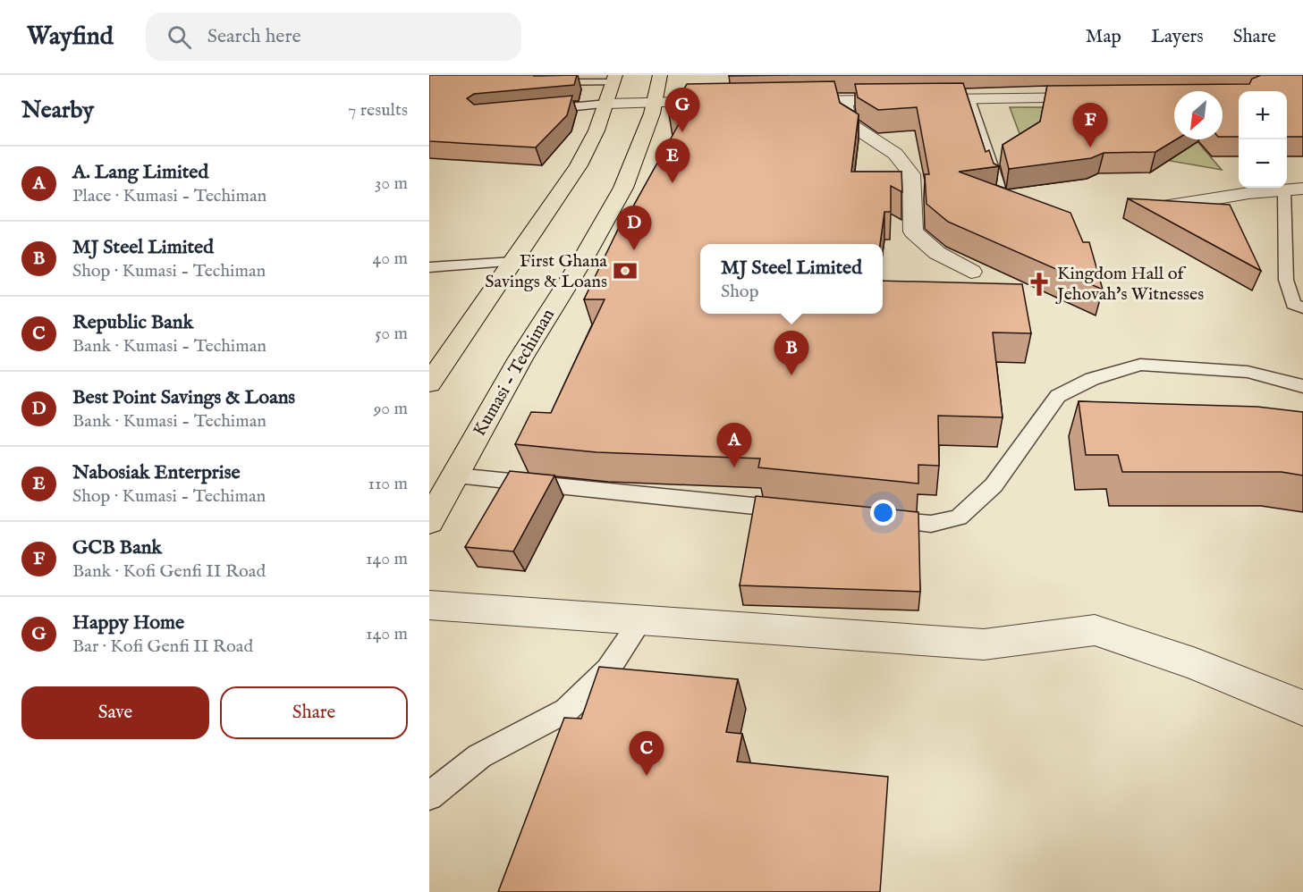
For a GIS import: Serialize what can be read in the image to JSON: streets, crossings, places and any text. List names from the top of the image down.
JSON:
{
  "streets": {
    "highway": ["Kumasi - Techiman"]
  },
  "places": {
    "bank": ["First Ghana Savings & Loans"],
    "church": ["Kingdom Hall of Jehovah's Witnesses"]
  },
  "north": "bottom left",
  "page": {
    "header": "Wayfind",
    "search": "Search here",
    "nav": ["Map", "Layers", "Share"],
    "heading": ["Nearby", "7 results"],
    "pins": [
      "G",
      "F",
      "E",
      "D",
      "B",
      "A",
      "C"
    ],
    "map_buttons": ["+", "−"],
    "list": [
      {
        "mark": "A",
        "name": "A. Lang Limited",
        "note": "Place · Kumasi - Techiman",
        "value": "30 m"
      },
      {
        "mark": "B",
        "name": "MJ Steel Limited",
        "note": "Shop · Kumasi - Techiman",
        "value": "40 m"
      },
      {
        "mark": "C",
        "name": "Republic Bank",
        "note": "Bank · Kumasi - Techiman",
        "value": "50 m"
      },
      {
        "mark": "D",
        "name": "Best Point Savings & Loans",
        "note": "Bank · Kumasi - Techiman",
        "value": "90 m"
      },
      {
        "mark": "E",
        "name": "Nabosiak Enterprise",
        "note": "Shop · Kumasi - Techiman",
        "value": "110 m"
      },
      {
        "mark": "F",
        "name": "GCB Bank",
        "note": "Bank · Kofi Genfi II Road",
        "value": "140 m"
      },
      {
        "mark": "G",
        "name": "Happy Home",
        "note": "Bar · Kofi Genfi II Road",
        "value": "140 m"
      }
    ],
    "popup": ["MJ Steel Limited", "Shop"],
    "buttons": ["Save", "Share"]
  }
}
